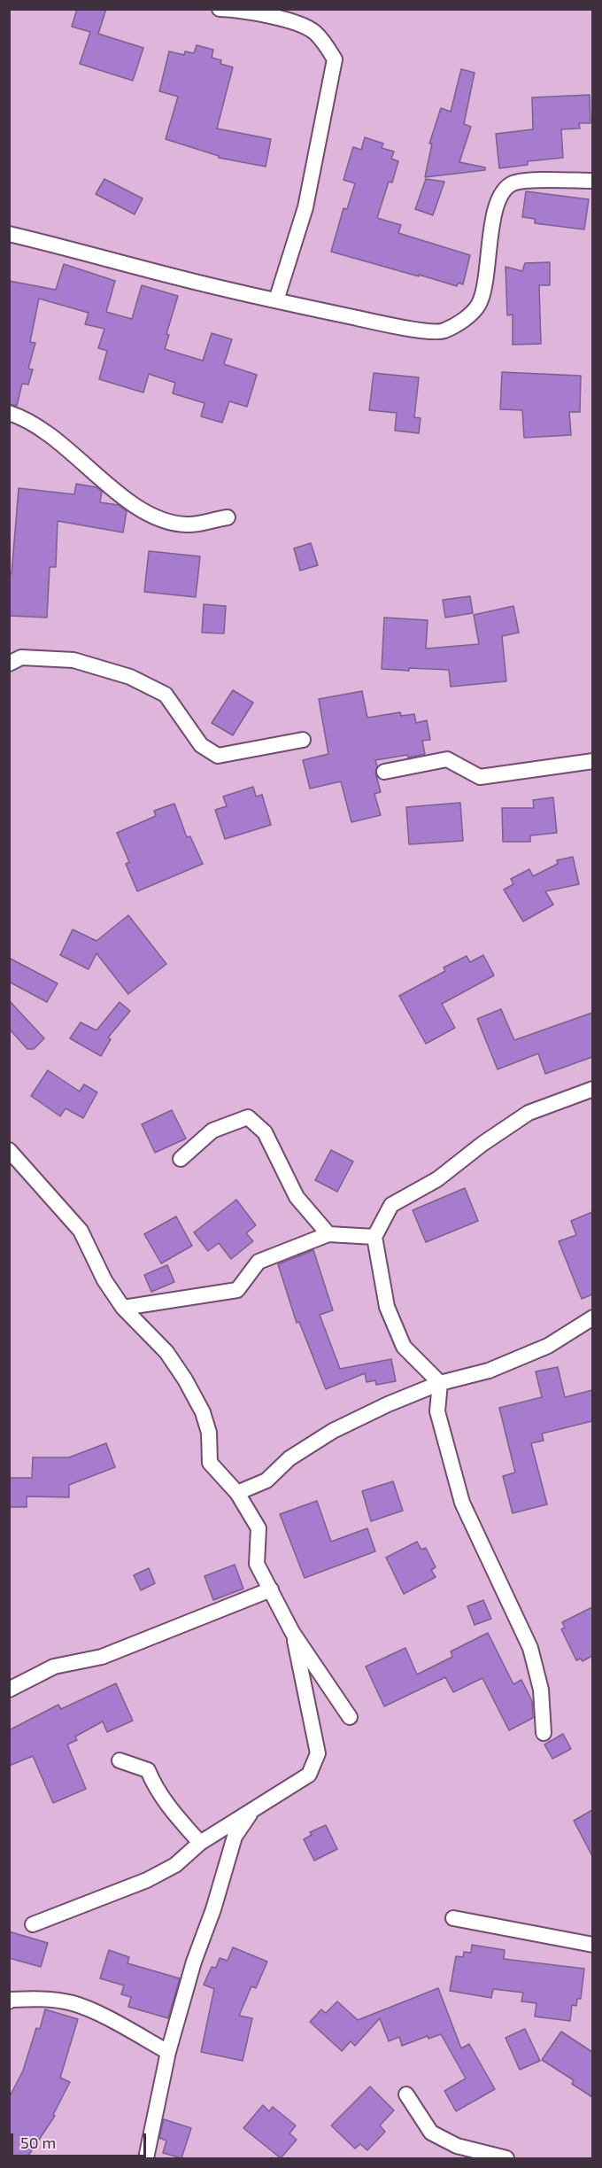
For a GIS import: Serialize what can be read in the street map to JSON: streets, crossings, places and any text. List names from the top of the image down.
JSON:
{
  "scale_bar": "50 m"
}
